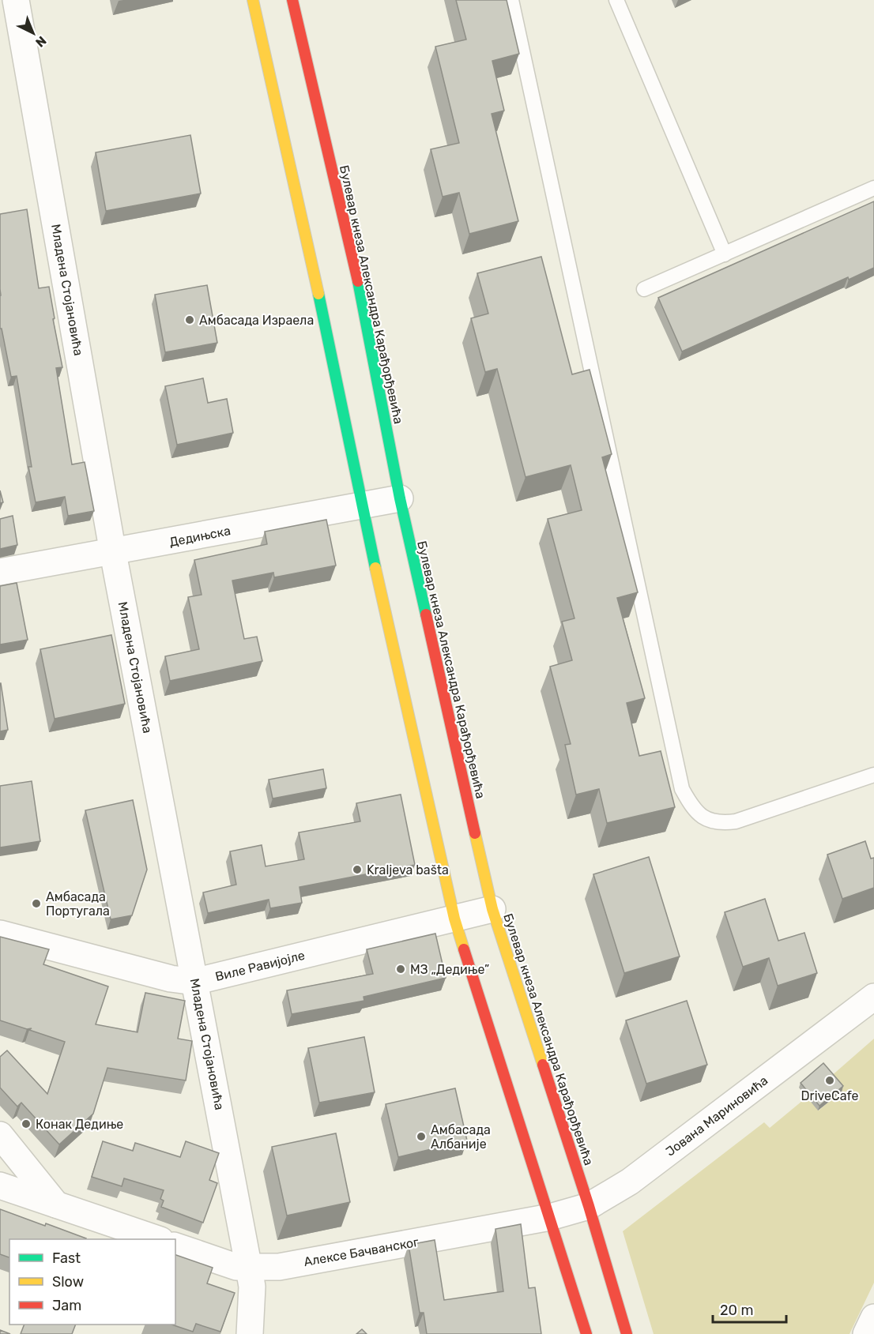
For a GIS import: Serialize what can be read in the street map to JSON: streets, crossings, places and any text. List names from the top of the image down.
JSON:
{
  "streets": {
    "street": [
      "Младена Стојановића",
      "Булевар кнеза Александра Карађорђевића",
      "Дедињска",
      "Виле Равијојле",
      "Јована Мариновића",
      "Алексе Бачванског"
    ]
  },
  "crossings": [
    ["Младена Стојановића", "Дедињска"],
    ["Младена Стојановића", "Виле Равијојле"],
    ["Младена Стојановића", "Алексе Бачванског"],
    ["Булевар кнеза Александра Карађорђевића", "Дедињска"],
    ["Булевар кнеза Александра Карађорђевића", "Виле Равијојле"],
    ["Булевар кнеза Александра Карађорђевића", "Јована Мариновића"],
    ["Јована Мариновића", "Алексе Бачванског"]
  ],
  "places": [
    "Амбасада Израела",
    "Kraljeva bašta",
    "Амбасада Португала",
    "МЗ „Дедиње”",
    "DriveCafe",
    "Конак Дедиње",
    "Амбасада Албаније"
  ],
  "legend": ["Fast", "Slow", "Jam"],
  "scale_bar": "20 m",
  "north": "bottom right"
}
